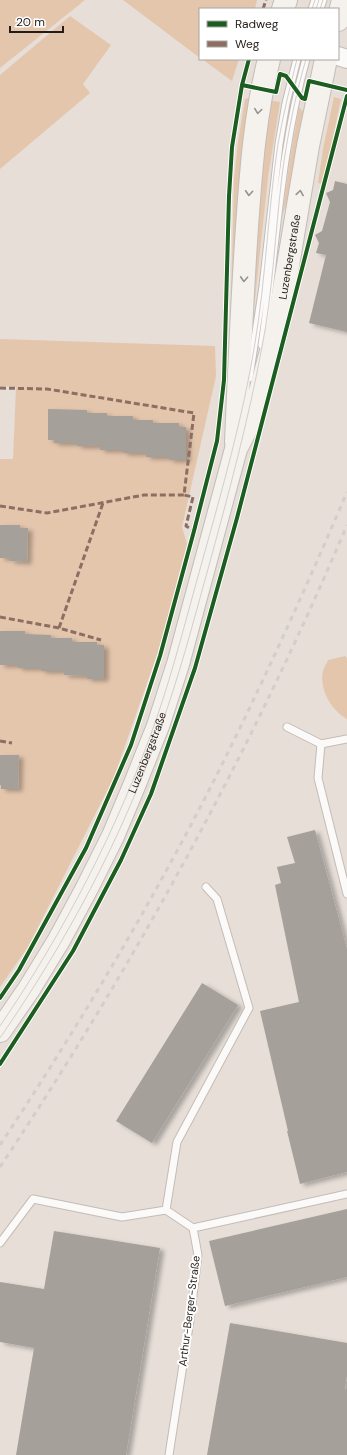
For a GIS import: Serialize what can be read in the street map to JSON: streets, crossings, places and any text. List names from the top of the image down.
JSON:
{
  "streets": {
    "main road": ["Luzenbergstraße"],
    "lane": ["Arthur-Berger-Straße"]
  },
  "legend": ["Radweg", "Weg"],
  "scale_bar": "20 m"
}
